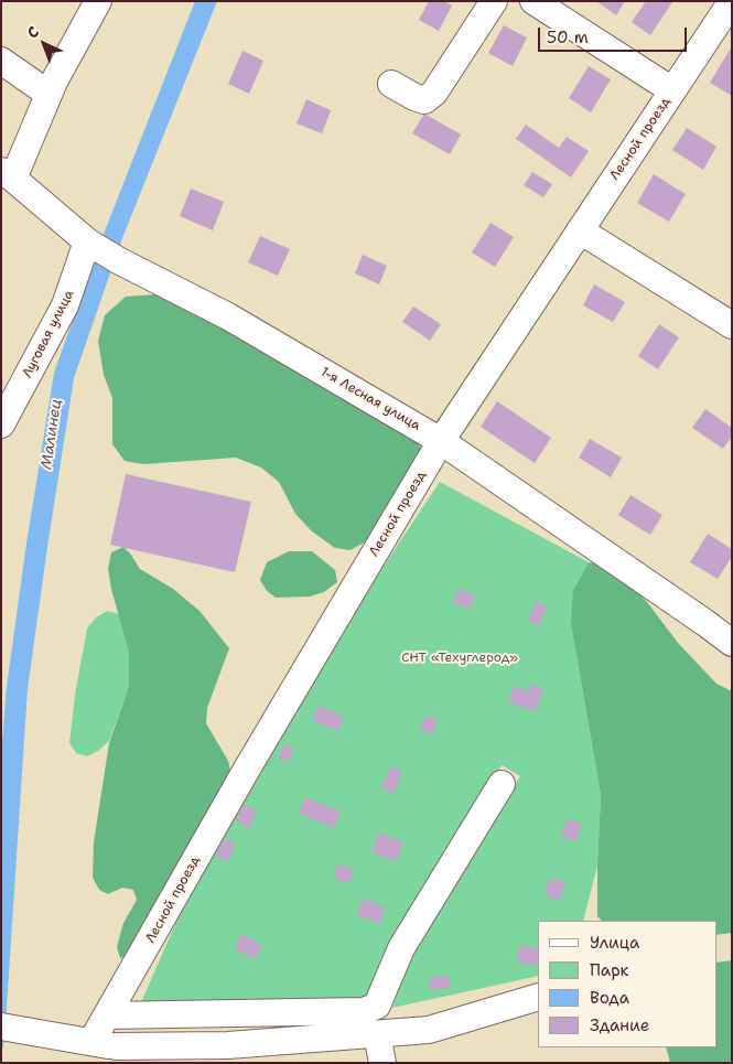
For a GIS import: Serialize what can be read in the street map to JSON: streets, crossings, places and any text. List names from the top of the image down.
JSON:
{
  "streets": {
    "street": ["Лесной проезд", "Луговая улица", "1-я Лесная улица"]
  },
  "crossings": [
    ["Лесной проезд", "1-я Лесная улица"],
    ["Луговая улица", "1-я Лесная улица"]
  ],
  "water": ["Малинец"],
  "parks": ["СНТ «Техуглерод»"],
  "legend": [
    "Улица",
    "Парк",
    "Вода",
    "Здание"
  ],
  "scale_bar": "50 m",
  "north": "top left"
}
